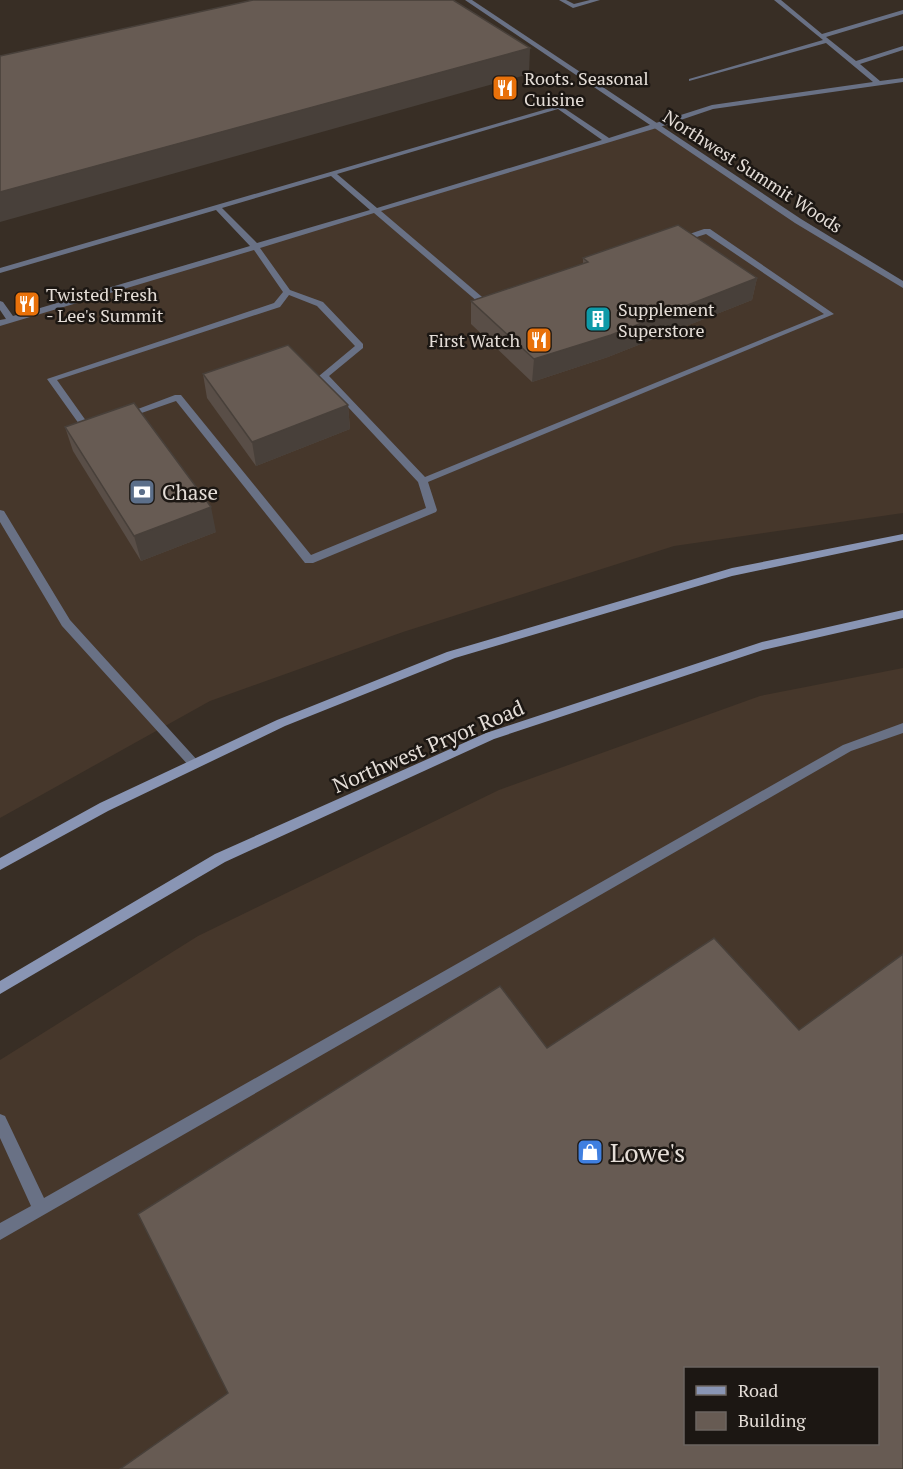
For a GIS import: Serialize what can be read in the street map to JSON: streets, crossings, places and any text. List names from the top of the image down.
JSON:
{
  "streets": {
    "main road": ["Northwest Pryor Road"],
    "street": ["Northwest Summit Woods"]
  },
  "places": {
    "restaurant": ["Roots. Seasonal Cuisine", "Twisted Fresh - Lee's Summit", "First Watch"],
    "building": ["Supplement Superstore"],
    "bank": ["Chase"],
    "shop": ["Lowe's"]
  },
  "legend": ["Road", "Building"]
}
